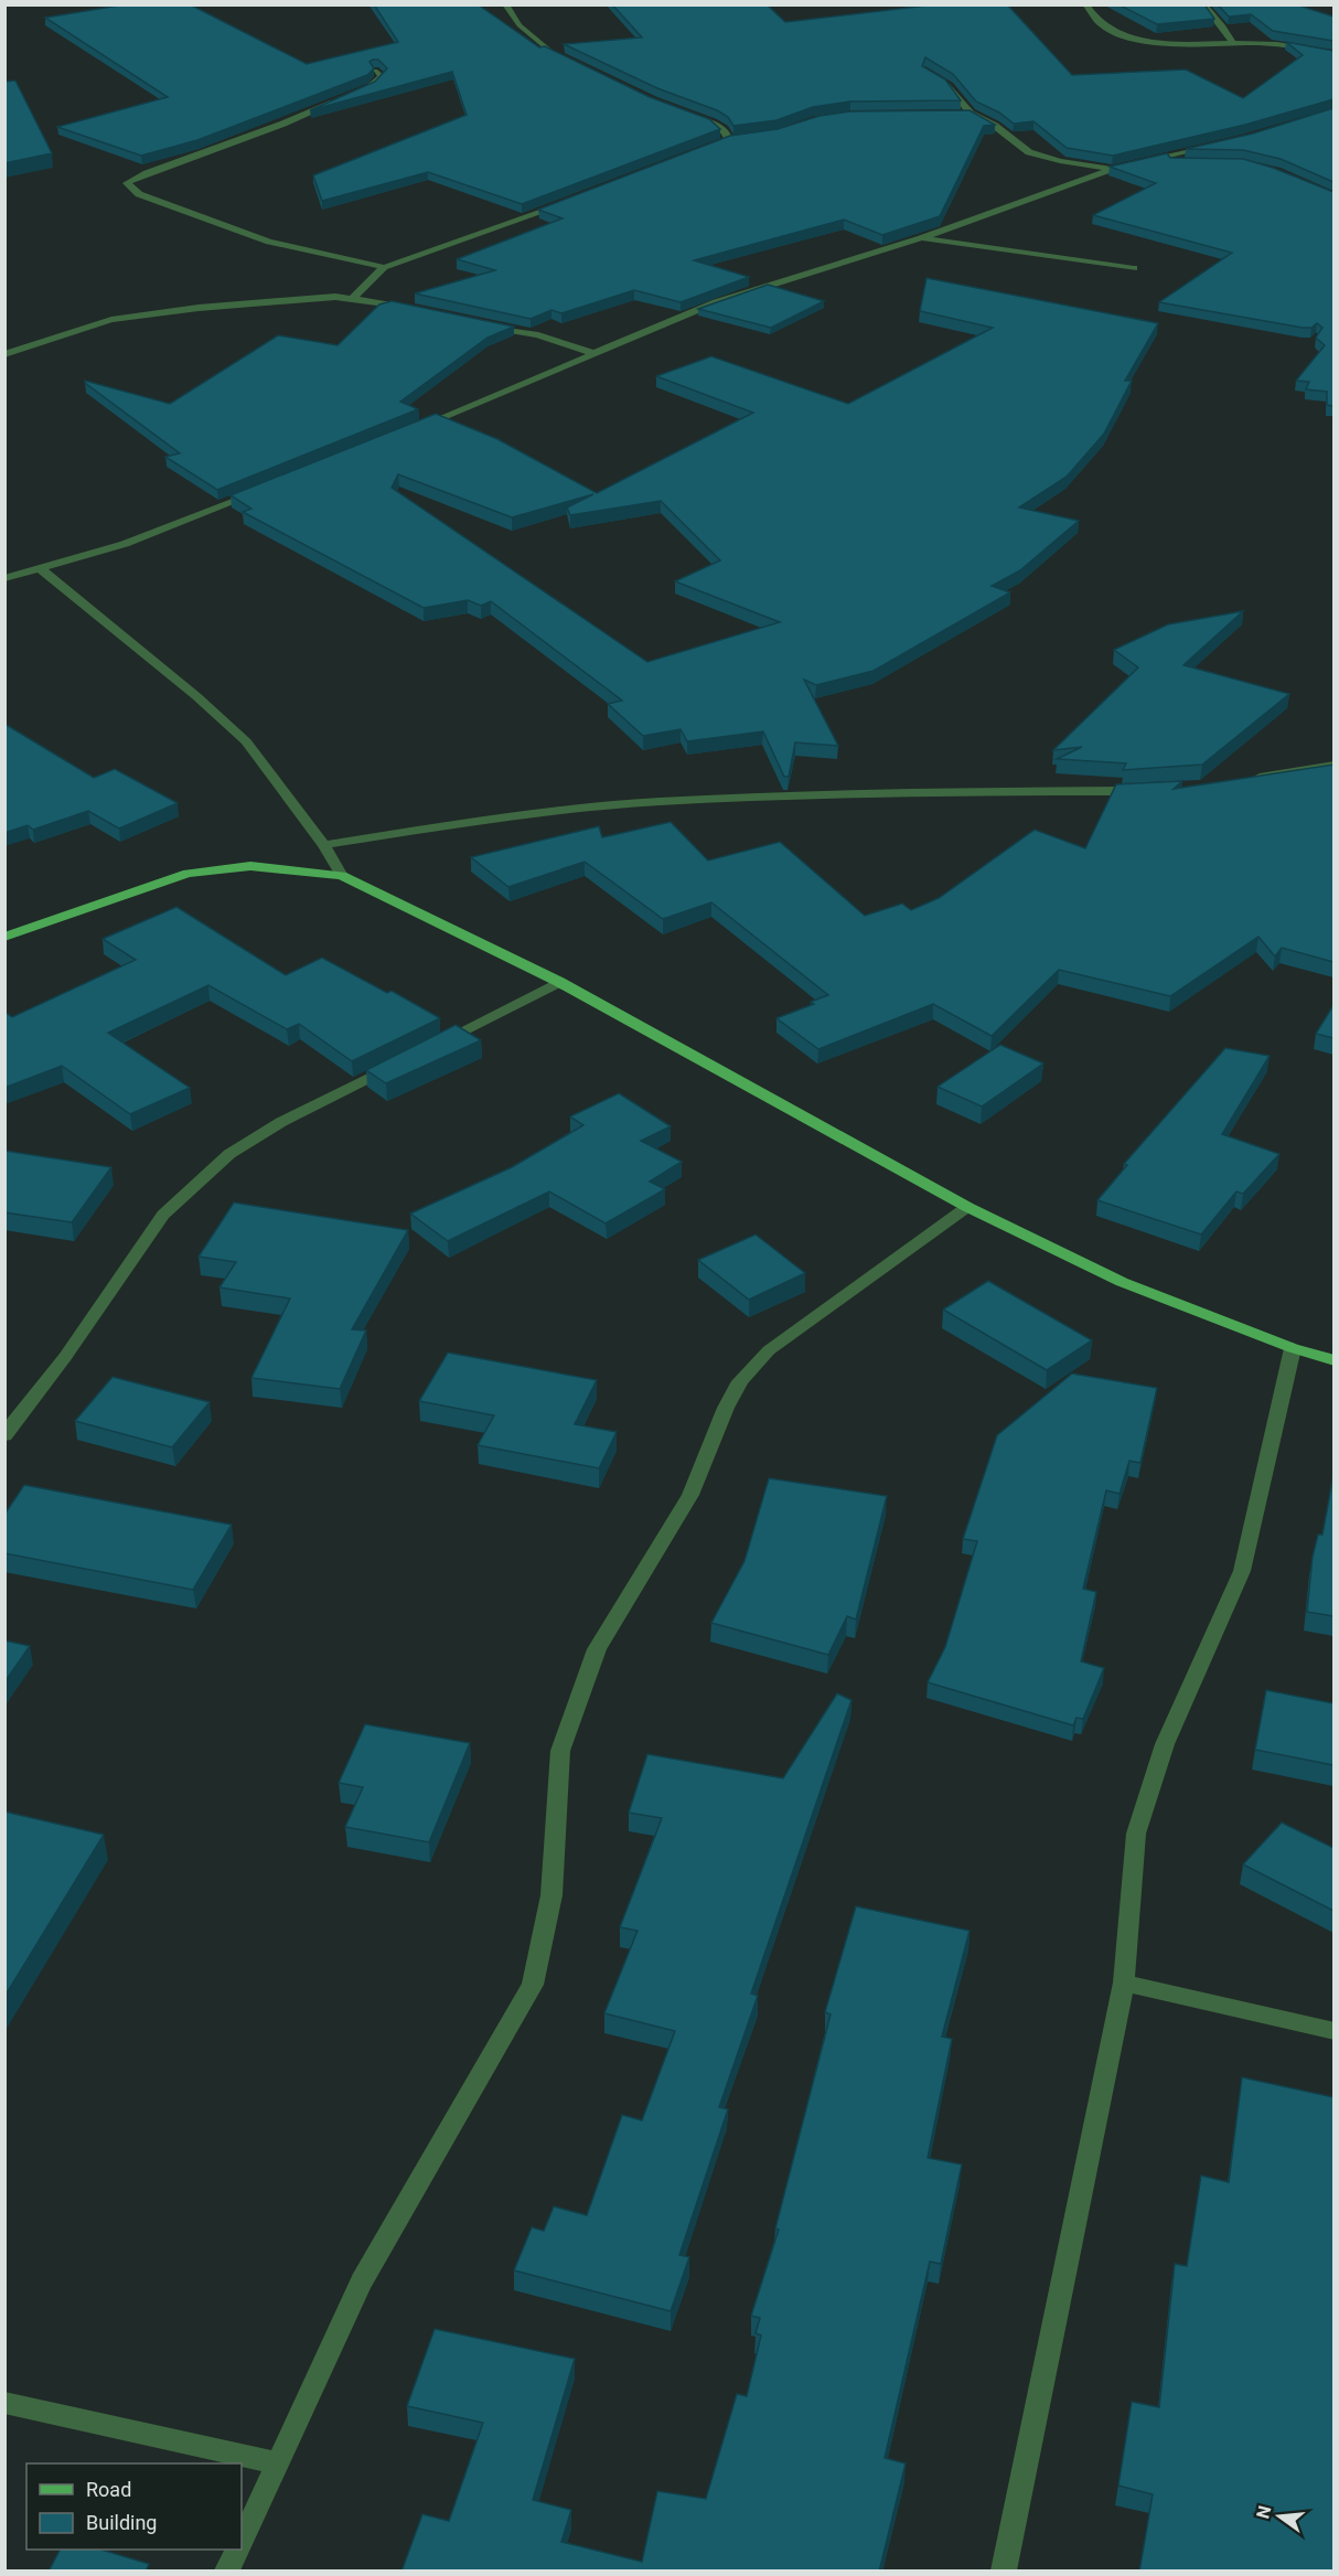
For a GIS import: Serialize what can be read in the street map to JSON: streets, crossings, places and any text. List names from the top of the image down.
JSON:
{
  "legend": ["Road", "Building"],
  "north": "left"
}
